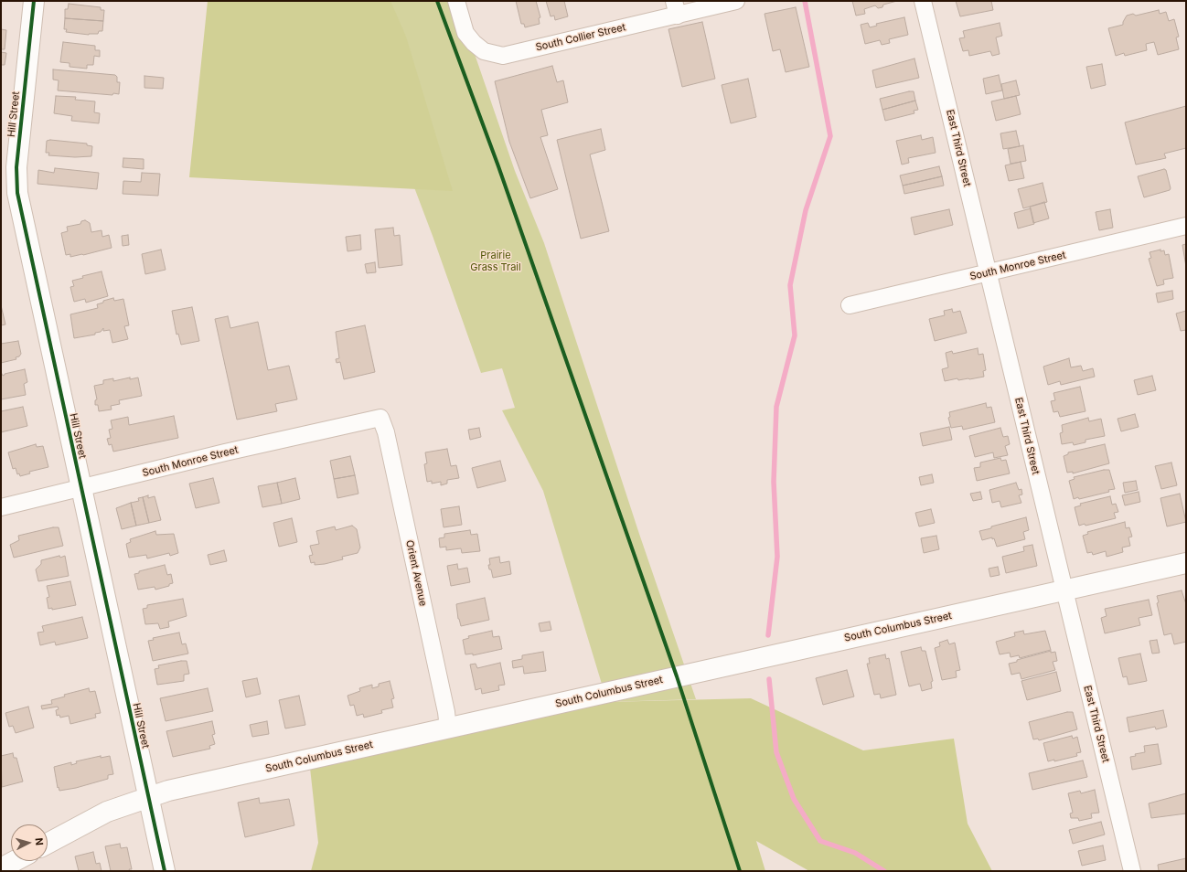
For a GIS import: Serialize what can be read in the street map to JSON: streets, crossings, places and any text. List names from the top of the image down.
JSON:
{
  "streets": {
    "street": [
      "South Collier Street",
      "Hill Street",
      "East Third Street",
      "South Monroe Street",
      "Orient Avenue",
      "South Columbus Street"
    ]
  },
  "crossings": [
    ["Hill Street", "South Monroe Street"],
    ["Hill Street", "South Columbus Street"],
    ["East Third Street", "South Monroe Street"],
    ["East Third Street", "South Columbus Street"],
    ["South Monroe Street", "Orient Avenue"],
    ["Orient Avenue", "South Columbus Street"]
  ],
  "parks": ["Prairie Grass Trail"],
  "north": "right"
}
